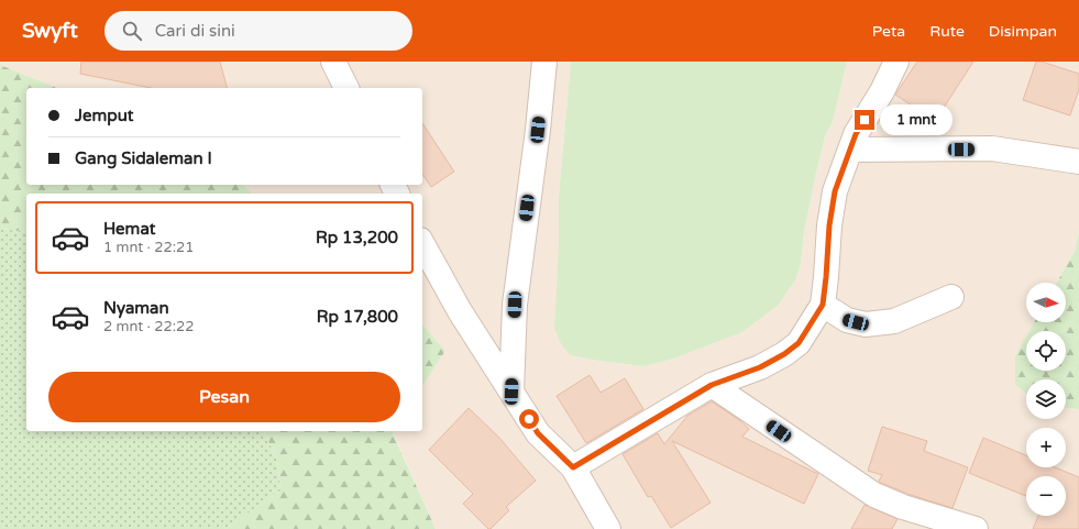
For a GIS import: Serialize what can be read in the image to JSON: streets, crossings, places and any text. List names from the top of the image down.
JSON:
{
  "north": "right",
  "page": {
    "header": "Swyft",
    "search": "Cari di sini",
    "nav": ["Peta", "Rute", "Disimpan"],
    "banner": ["Jemput", "Gang Sidaleman I"],
    "bubble": "1 mnt",
    "list": [
      {
        "name": "Hemat",
        "note": "1 mnt · 22:21",
        "value": "Rp 13,200"
      },
      {
        "name": "Nyaman",
        "note": "2 mnt · 22:22",
        "value": "Rp 17,800"
      }
    ],
    "map_buttons": ["+", "−"],
    "buttons": "Pesan"
  }
}
